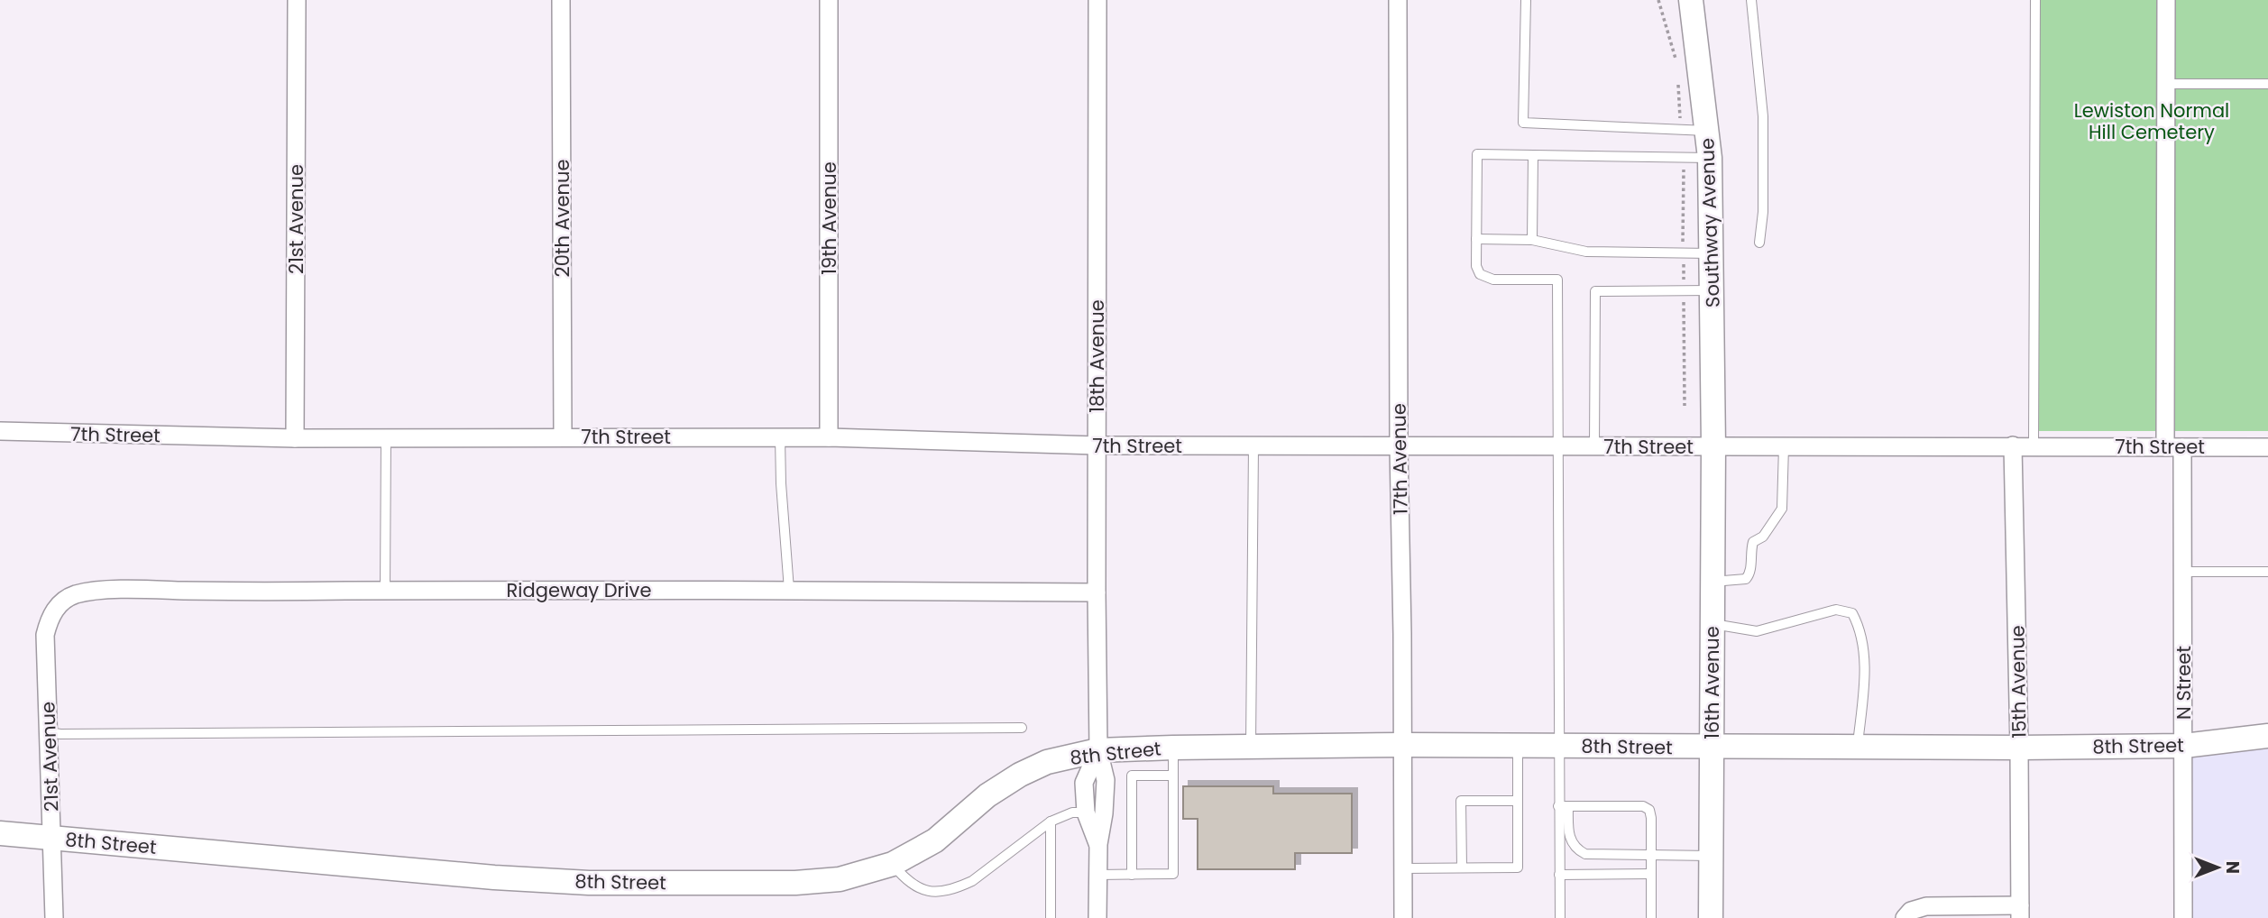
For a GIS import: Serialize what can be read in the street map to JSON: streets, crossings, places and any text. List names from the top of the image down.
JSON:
{
  "streets": {
    "main road": ["Southway Avenue", "16th Avenue", "8th Street"],
    "street": [
      "20th Avenue",
      "19th Avenue",
      "21st Avenue",
      "18th Avenue",
      "7th Street",
      "17th Avenue",
      "Ridgeway Drive",
      "15th Avenue",
      "N Street"
    ]
  },
  "crossings": [
    ["20th Avenue", "7th Street"],
    ["19th Avenue", "7th Street"],
    ["21st Avenue", "7th Street"],
    ["21st Avenue", "Ridgeway Drive"],
    ["21st Avenue", "8th Street"],
    ["Southway Avenue", "7th Street"],
    ["Southway Avenue", "16th Avenue"],
    ["18th Avenue", "7th Street"],
    ["18th Avenue", "Ridgeway Drive"],
    ["18th Avenue", "8th Street"],
    ["7th Street", "17th Avenue"],
    ["7th Street", "15th Avenue"],
    ["7th Street", "16th Avenue"],
    ["7th Street", "N Street"],
    ["17th Avenue", "8th Street"],
    ["15th Avenue", "8th Street"],
    ["16th Avenue", "8th Street"],
    ["N Street", "8th Street"]
  ],
  "parks": ["Lewiston Normal Hill Cemetery"],
  "north": "right"
}
